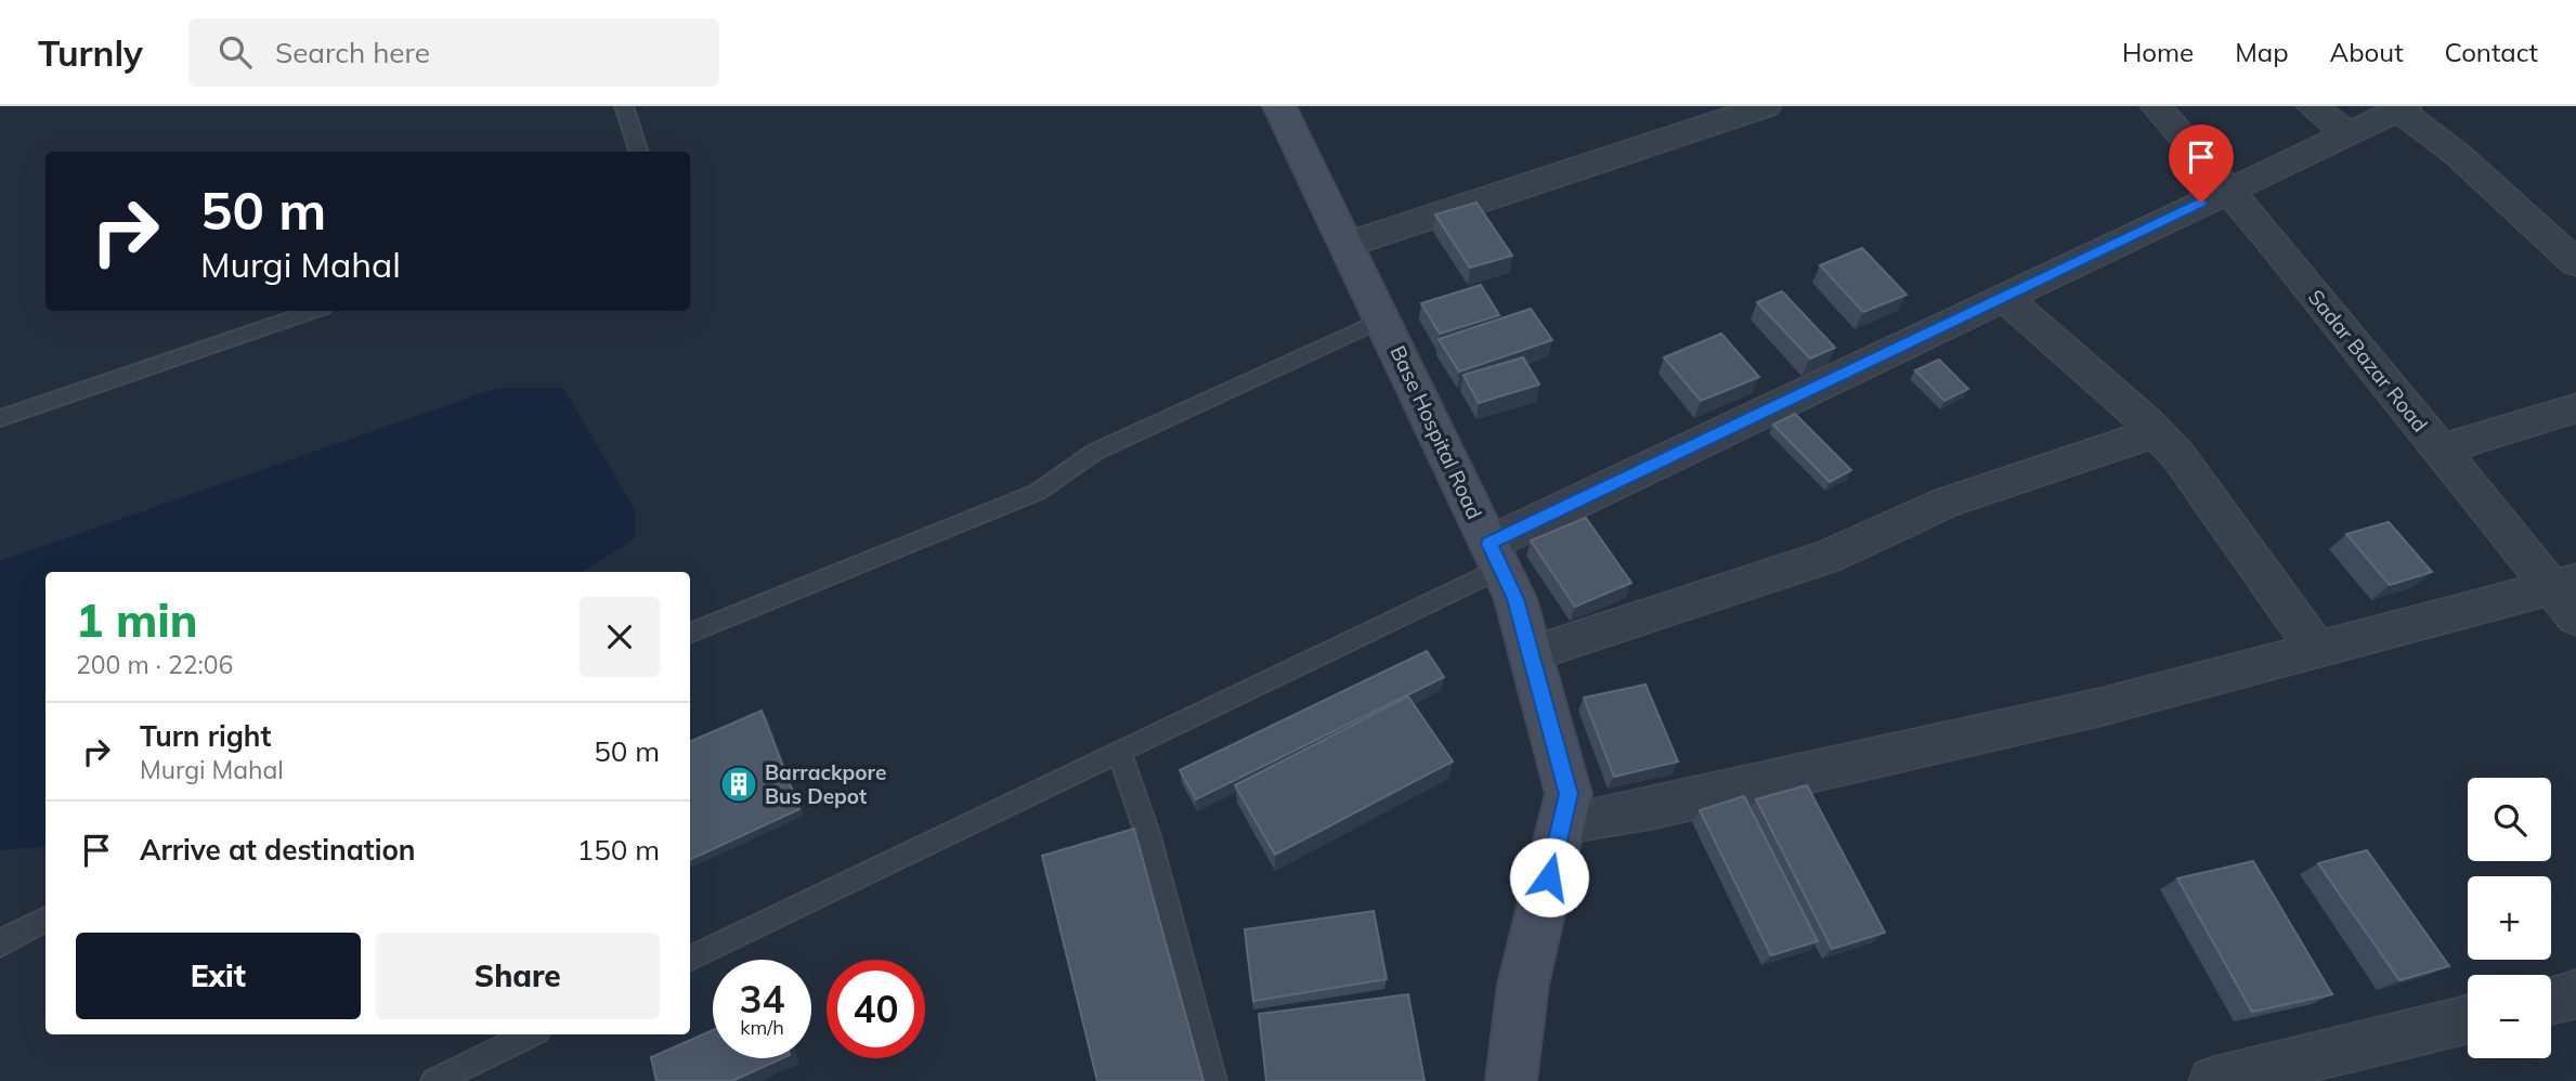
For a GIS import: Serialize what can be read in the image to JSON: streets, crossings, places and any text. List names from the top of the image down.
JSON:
{
  "streets": {
    "street": ["Sadar Bazar Road", "Base Hospital Road"]
  },
  "places": {
    "building": ["Barrackpore Bus Depot"]
  },
  "page": {
    "header": "Turnly",
    "search": "Search here",
    "nav": [
      "Home",
      "Map",
      "About",
      "Contact"
    ],
    "turn": ["50 m", "Murgi Mahal"],
    "heading": ["1 min", "200 m · 22:06"],
    "list": [
      {
        "name": "Turn right",
        "note": "Murgi Mahal",
        "value": "50 m"
      },
      {
        "name": "Arrive at destination",
        "value": "150 m"
      }
    ],
    "map_buttons": ["+", "−"],
    "buttons": ["Exit", "Share"],
    "speed": "34 km/h",
    "limit": "40"
  }
}
